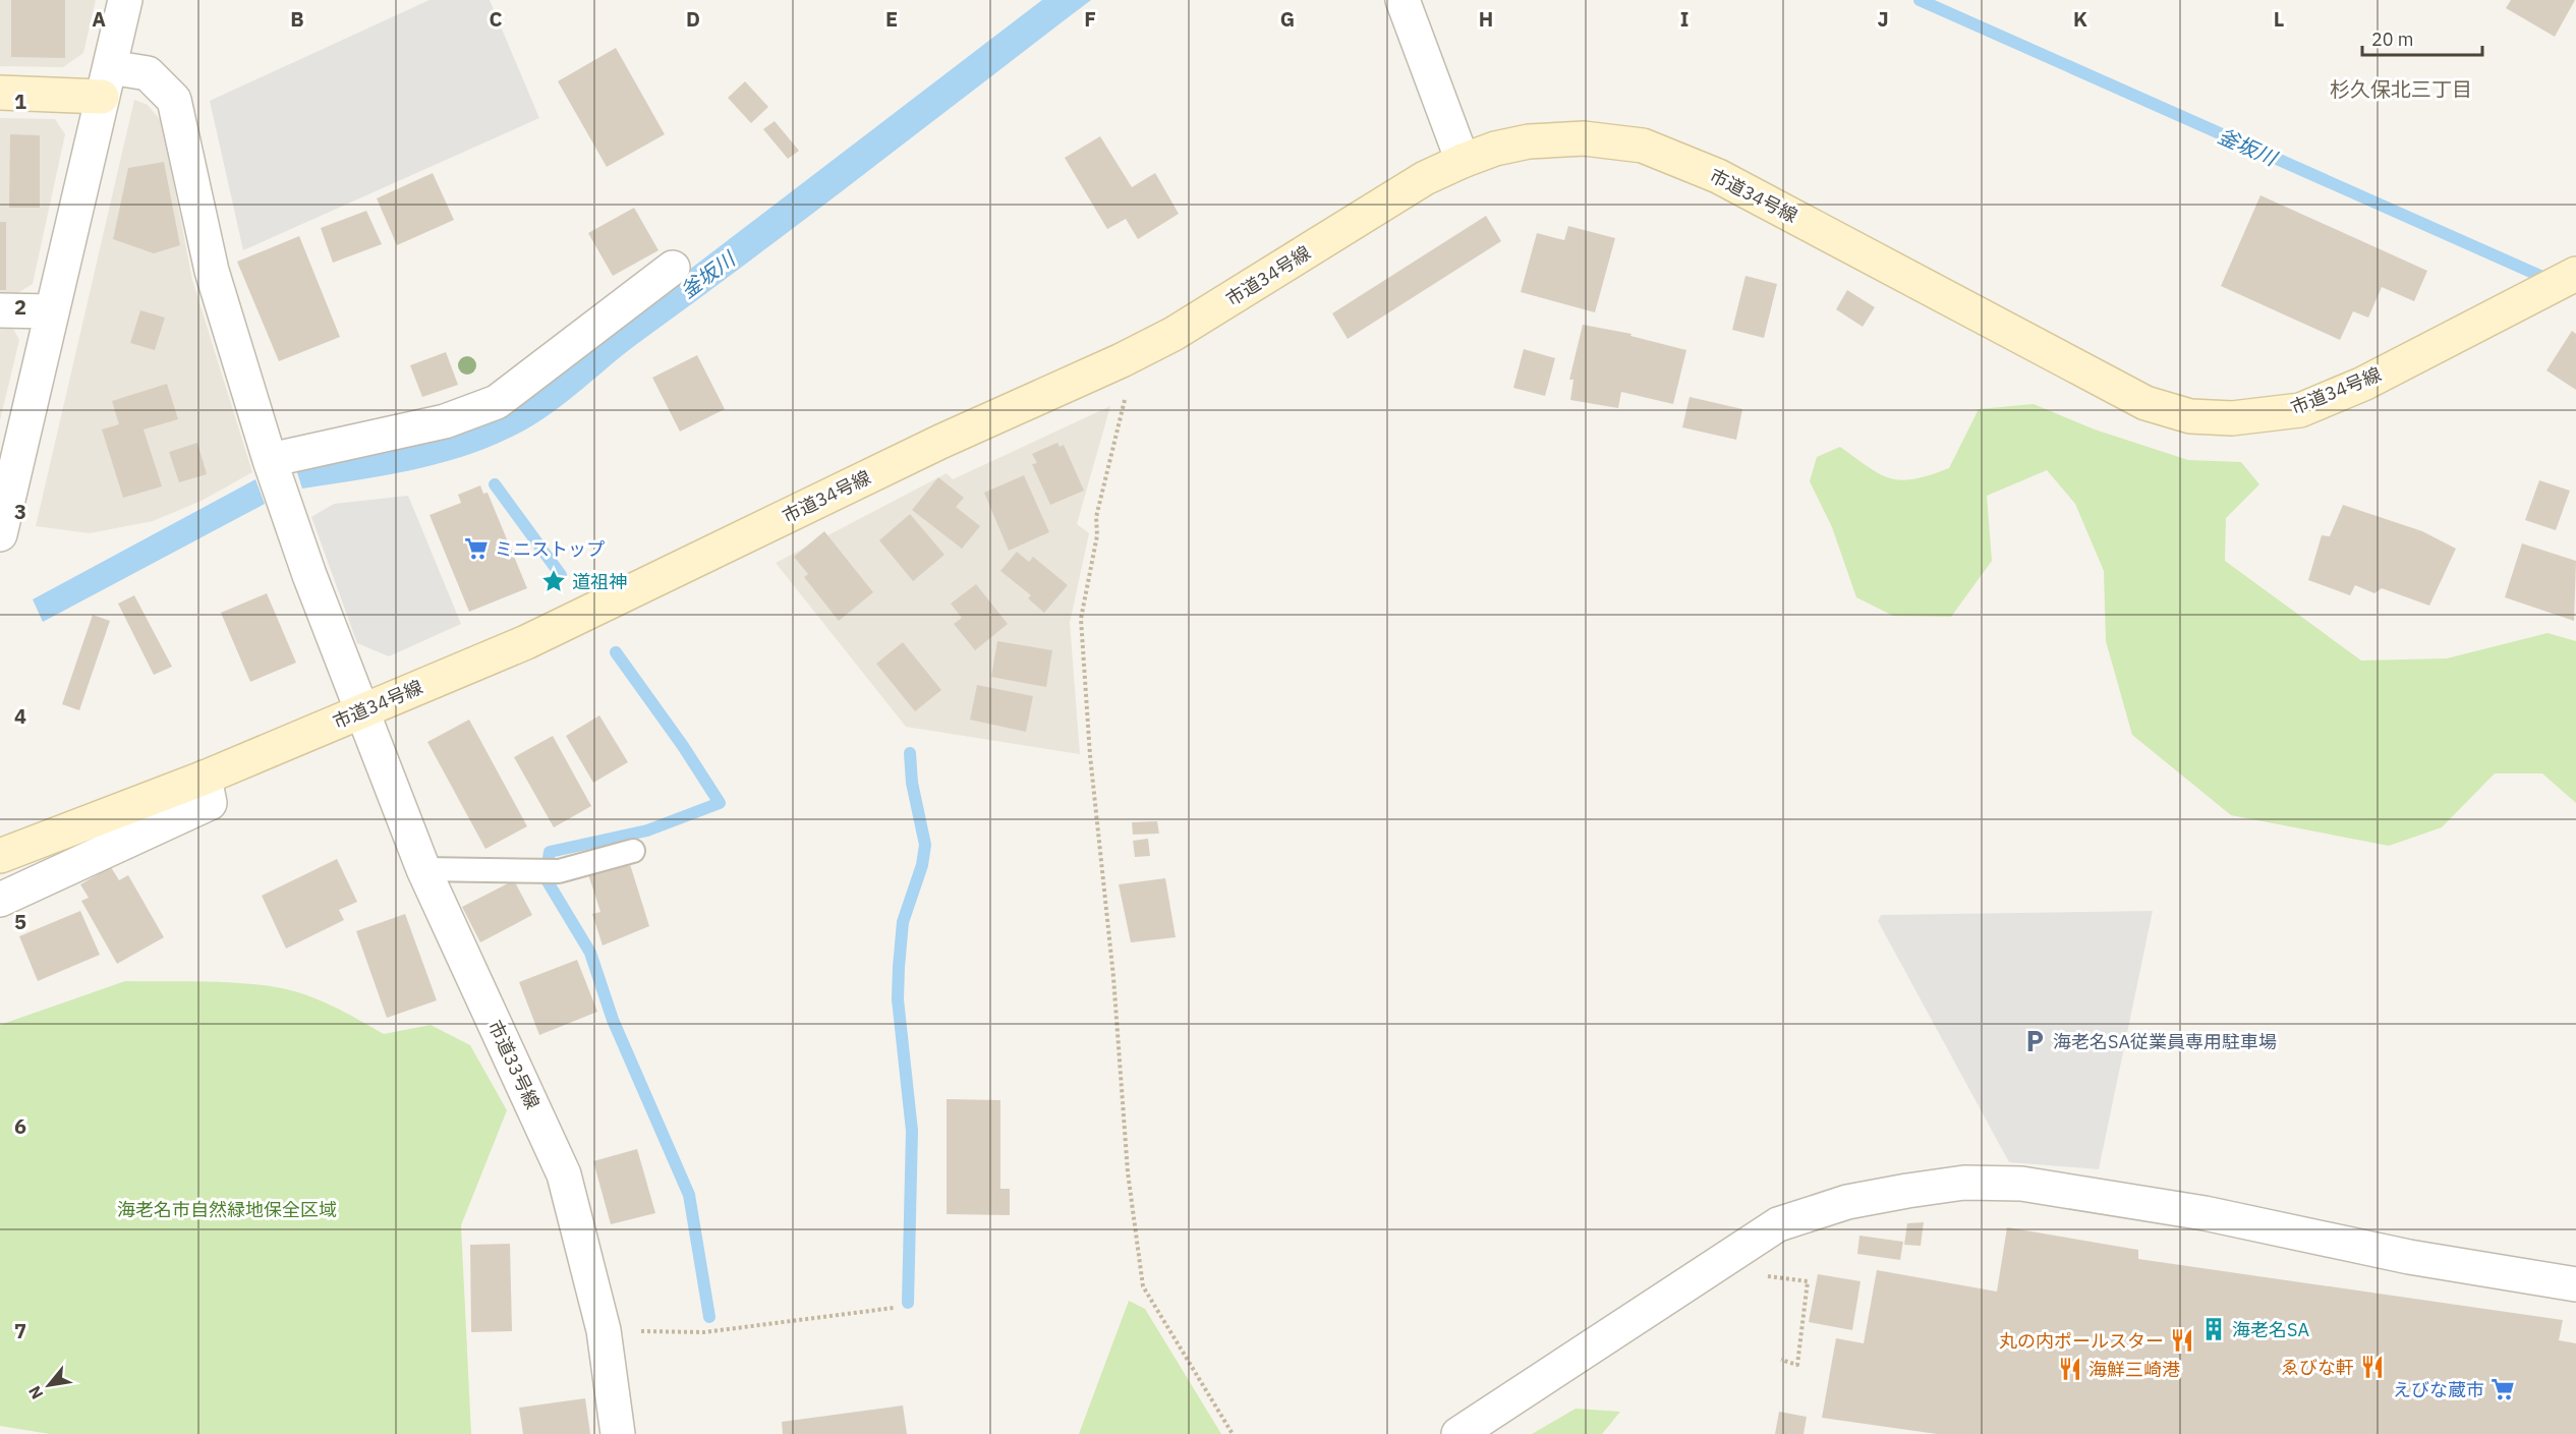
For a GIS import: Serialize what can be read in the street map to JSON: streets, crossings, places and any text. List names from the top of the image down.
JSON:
{
  "streets": {
    "street": ["市道34号線", "市道33号線"]
  },
  "crossings": [
    ["市道34号線", "市道33号線"]
  ],
  "districts": ["杉久保北三丁目"],
  "water": ["釜坂川"],
  "parks": ["海老名市自然緑地保全区域"],
  "places": {
    "supermarket": ["ミニストップ", "えびな蔵市"],
    "place": ["道祖神"],
    "parking": ["海老名SA従業員専用駐車場"],
    "building": ["海老名SA"],
    "restaurant": ["丸の内ポールスター", "ゑびな軒", "海鮮三崎港"]
  },
  "scale_bar": "20 m",
  "north": "bottom left",
  "grid": {
    "columns": [
      "A",
      "B",
      "C",
      "D",
      "E",
      "F",
      "G",
      "H",
      "I",
      "J",
      "K",
      "L"
    ],
    "rows": [
      "1",
      "2",
      "3",
      "4",
      "5",
      "6",
      "7"
    ]
  }
}
